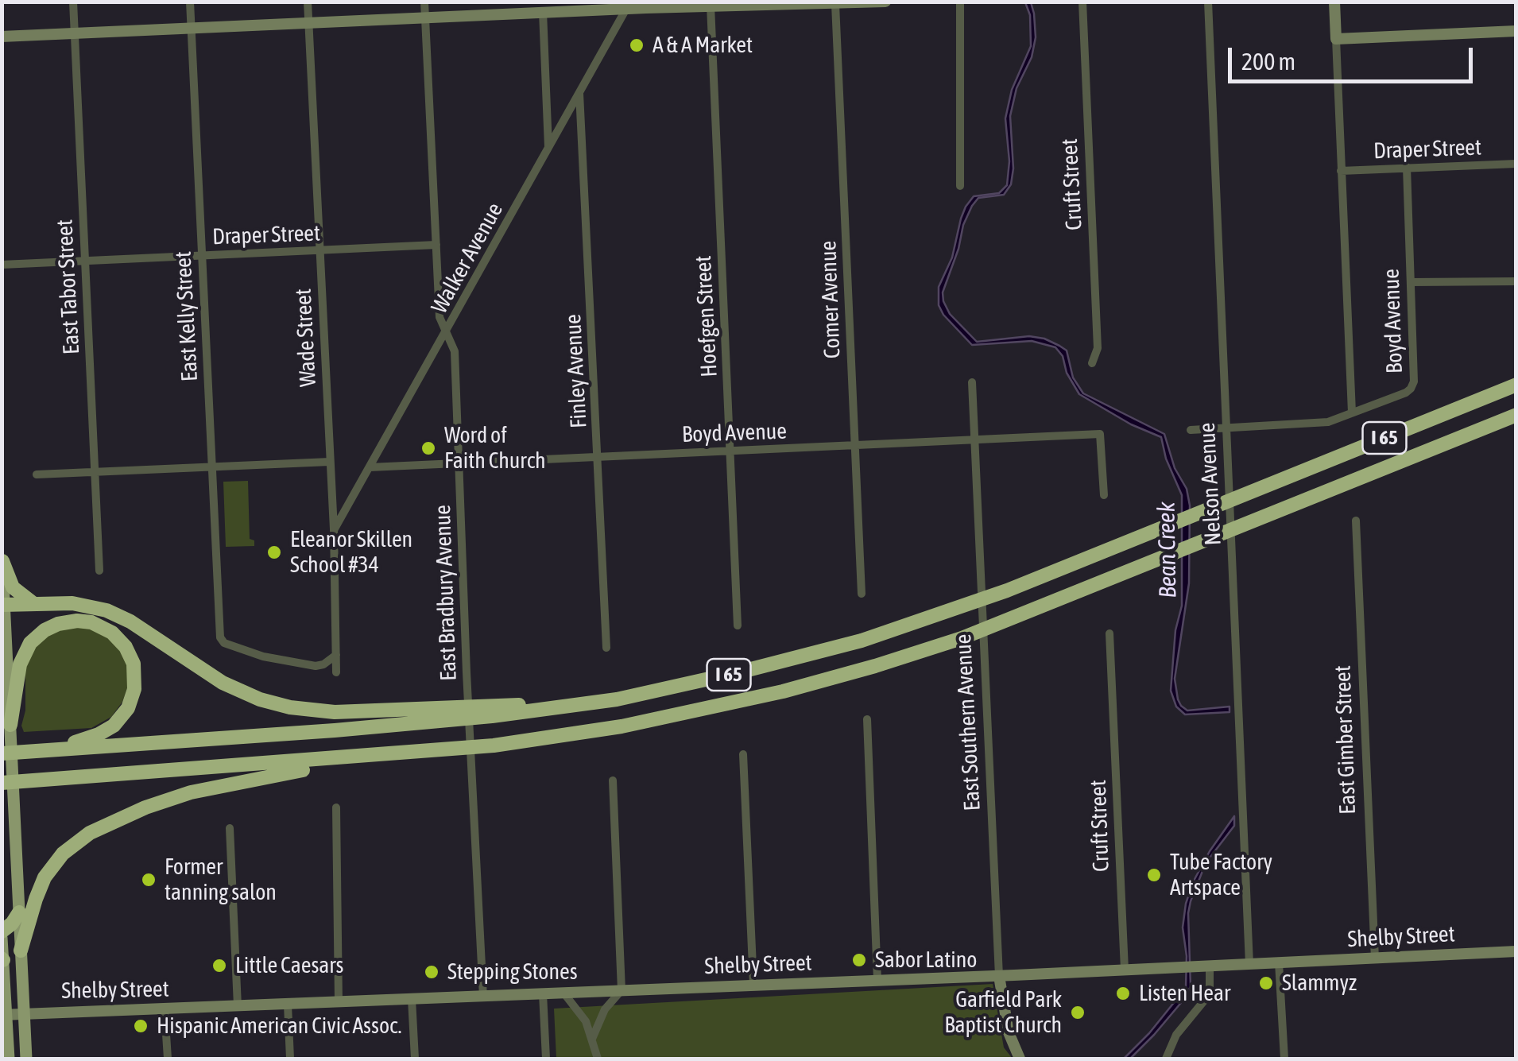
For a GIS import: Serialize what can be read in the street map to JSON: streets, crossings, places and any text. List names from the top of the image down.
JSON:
{
  "streets": {
    "highway": ["I 65"],
    "main road": ["East Southern Avenue", "Shelby Street"],
    "street": [
      "Draper Street",
      "Cruft Street",
      "Walker Avenue",
      "East Tabor Street",
      "Comer Avenue",
      "East Kelly Street",
      "Hoefgen Street",
      "Boyd Avenue",
      "Wade Street",
      "Finley Avenue",
      "Nelson Avenue",
      "East Bradbury Avenue",
      "East Gimber Street"
    ]
  },
  "crossings": [
    ["Draper Street", "East Tabor Street"],
    ["Draper Street", "East Kelly Street"],
    ["Draper Street", "Boyd Avenue"],
    ["Draper Street", "Wade Street"],
    ["Draper Street", "East Bradbury Avenue"],
    ["Cruft Street", "Shelby Street"],
    ["Walker Avenue", "Boyd Avenue"],
    ["Walker Avenue", "Wade Street"],
    ["Walker Avenue", "Finley Avenue"],
    ["Walker Avenue", "East Bradbury Avenue"],
    ["Comer Avenue", "Boyd Avenue"],
    ["East Kelly Street", "Wade Street"],
    ["Hoefgen Street", "Boyd Avenue"],
    ["Boyd Avenue", "Finley Avenue"],
    ["Boyd Avenue", "Nelson Avenue"],
    ["Boyd Avenue", "East Bradbury Avenue"],
    ["Boyd Avenue", "East Southern Avenue"],
    ["Nelson Avenue", "Shelby Street"],
    ["East Bradbury Avenue", "Shelby Street"],
    ["East Southern Avenue", "Shelby Street"],
    ["East Gimber Street", "Shelby Street"]
  ],
  "water": ["Bean Creek"],
  "places": [
    "A & A Market",
    "Word of Faith Church",
    "Eleanor Skillen School #34",
    "Tube Factory Artspace",
    "Former tanning salon",
    "Sabor Latino",
    "Little Caesars",
    "Stepping Stones",
    "Slammyz",
    "Listen Hear",
    "Garfield Park Baptist Church",
    "Hispanic American Civic Assoc."
  ],
  "scale_bar": "200 m"
}
